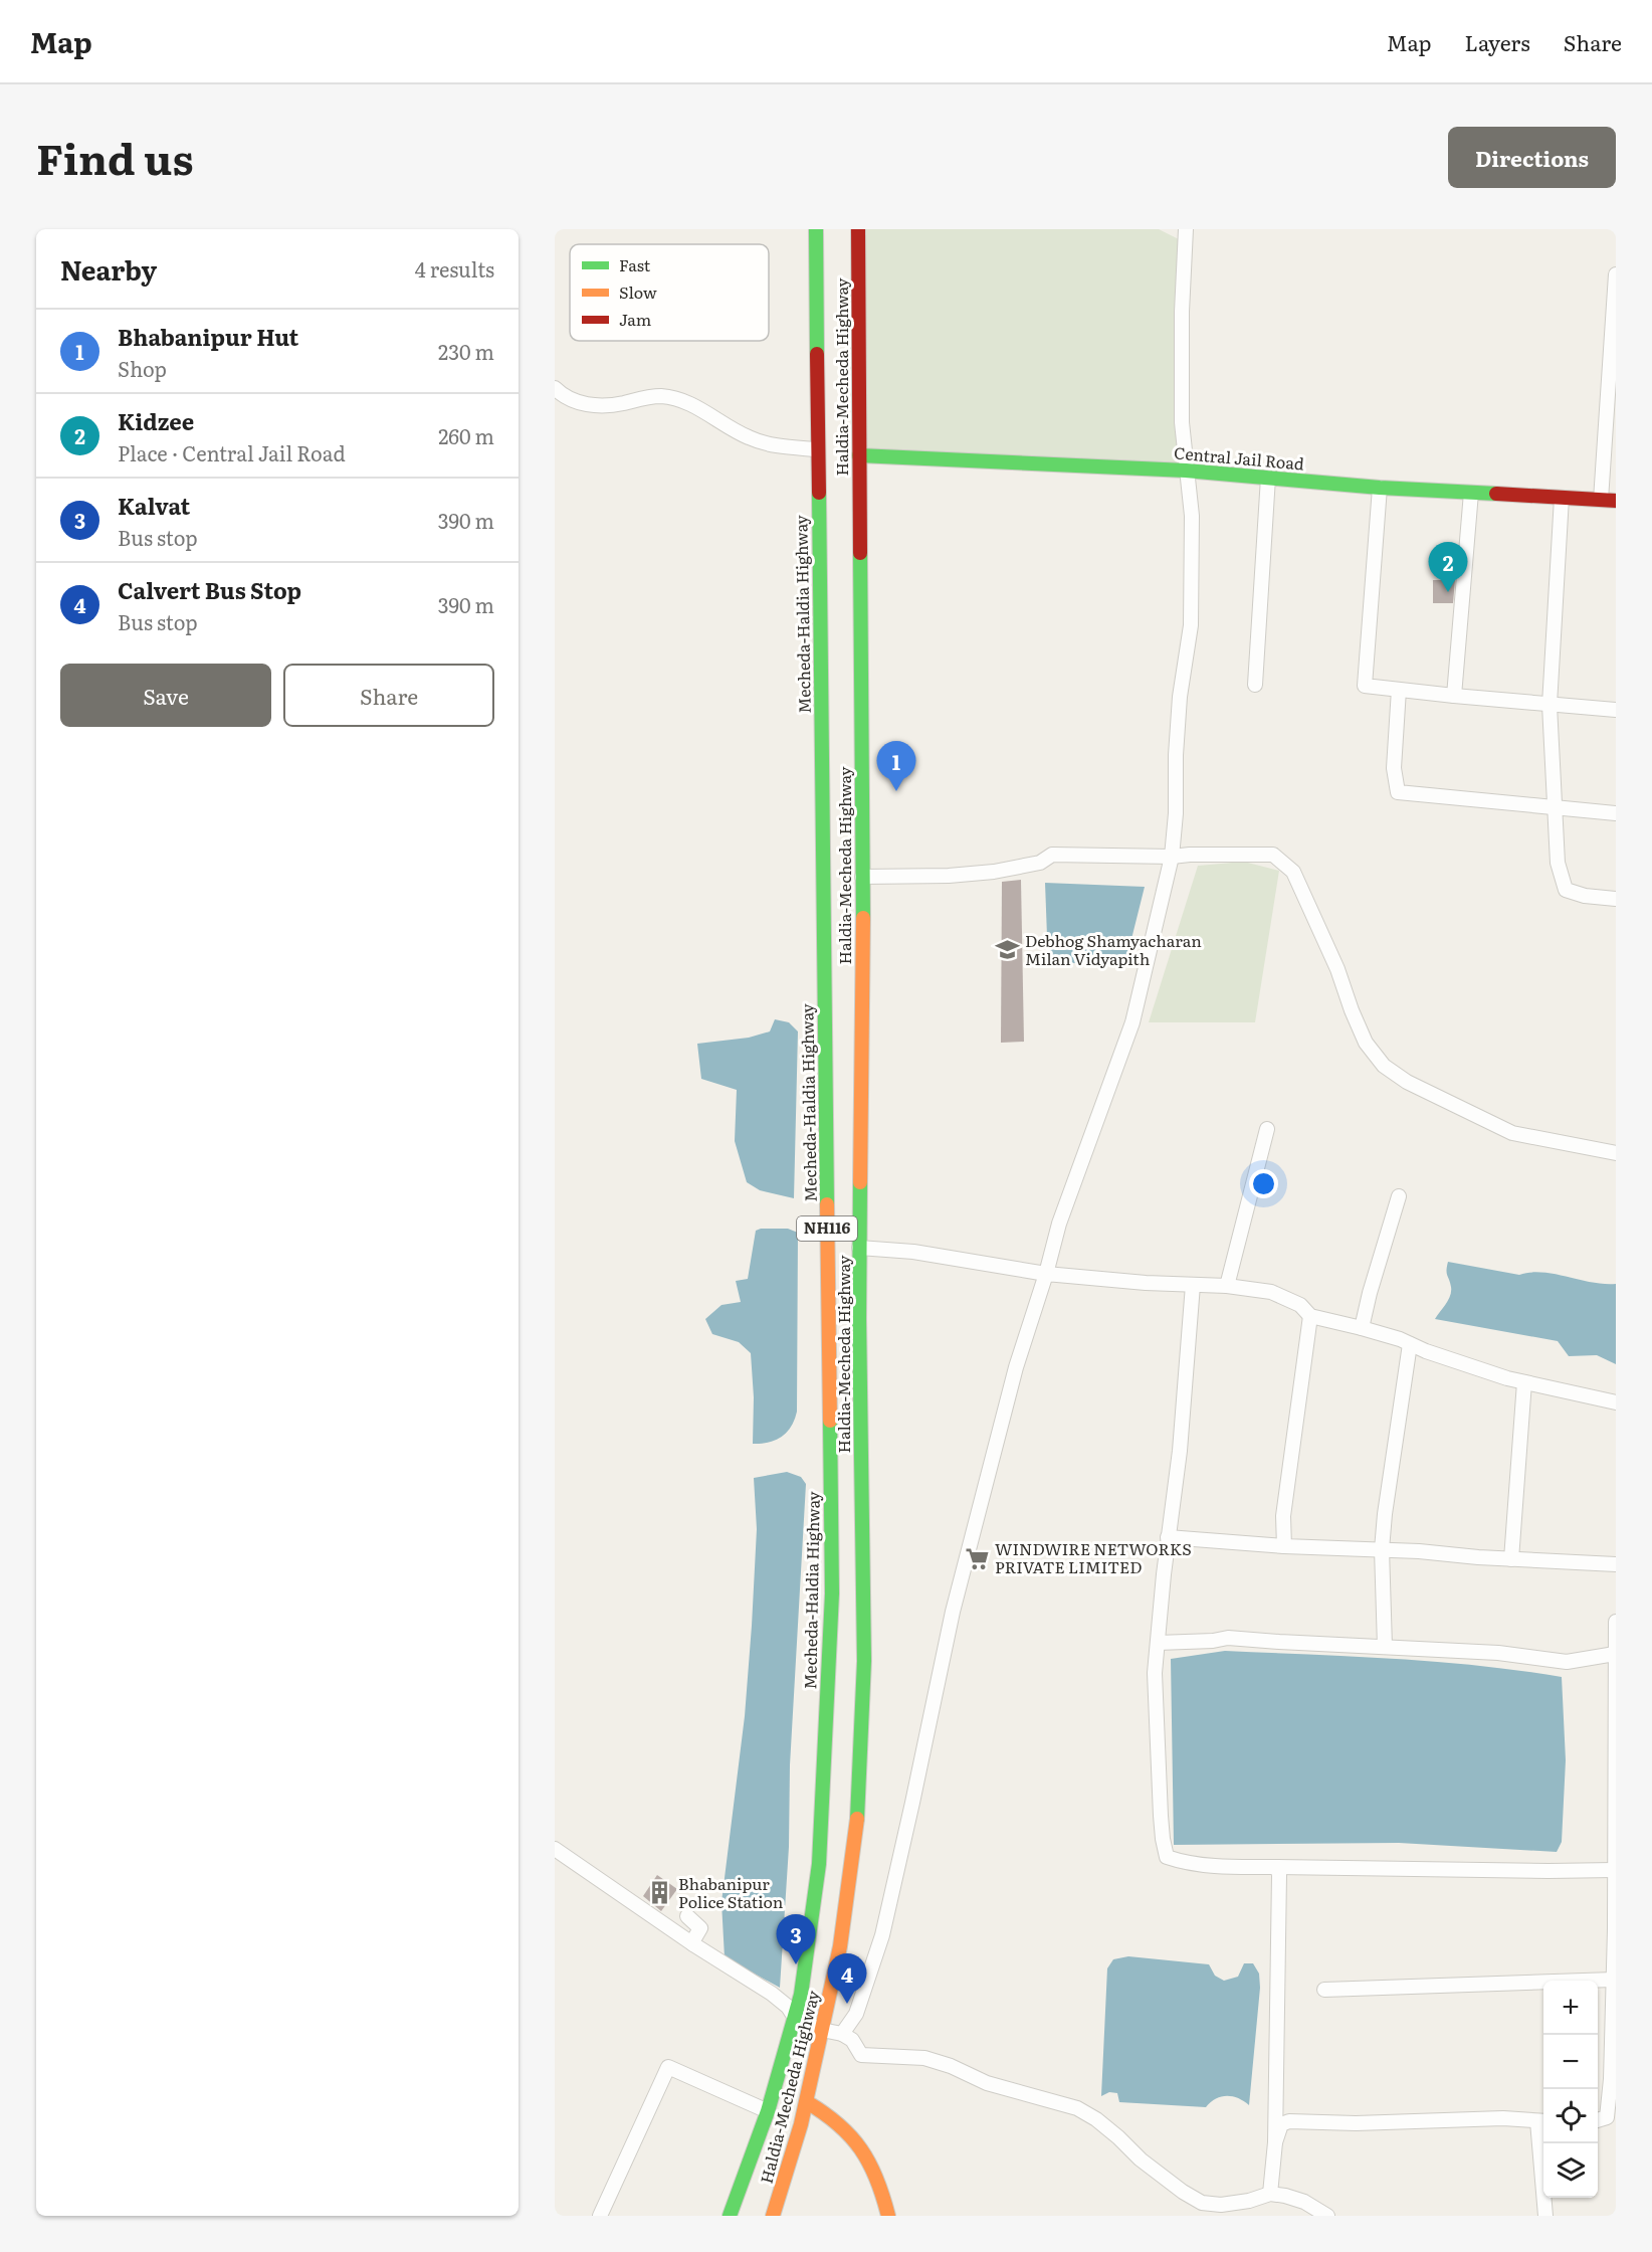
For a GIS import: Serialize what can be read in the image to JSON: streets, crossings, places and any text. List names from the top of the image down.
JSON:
{
  "streets": {
    "main road": [
      "Haldia-Mecheda Highway",
      "Central Jail Road",
      "Mecheda-Haldia Highway",
      "NH116"
    ]
  },
  "crossings": [
    ["Haldia-Mecheda Highway", "Central Jail Road"]
  ],
  "places": {
    "school or university": ["Debhog Shamyacharan Milan Vidyapith"],
    "supermarket": ["WINDWIRE NETWORKS PRIVATE LIMITED"],
    "building": ["Bhabanipur Police Station"]
  },
  "legend": ["Fast", "Slow", "Jam"],
  "page": {
    "header": "Map",
    "nav": ["Map", "Layers", "Share"],
    "title": "Find us",
    "buttons": [
      "Directions",
      ["Save", "Share"]
    ],
    "heading": ["Nearby", "4 results"],
    "list": [
      {
        "mark": "1",
        "name": "Bhabanipur Hut",
        "note": "Shop",
        "value": "230 m"
      },
      {
        "mark": "2",
        "name": "Kidzee",
        "note": "Place · Central Jail Road",
        "value": "260 m"
      },
      {
        "mark": "3",
        "name": "Kalvat",
        "note": "Bus stop",
        "value": "390 m"
      },
      {
        "mark": "4",
        "name": "Calvert Bus Stop",
        "note": "Bus stop",
        "value": "390 m"
      }
    ],
    "pins": [
      "2",
      "1",
      "3",
      "4"
    ],
    "map_buttons": ["+", "−"]
  }
}
